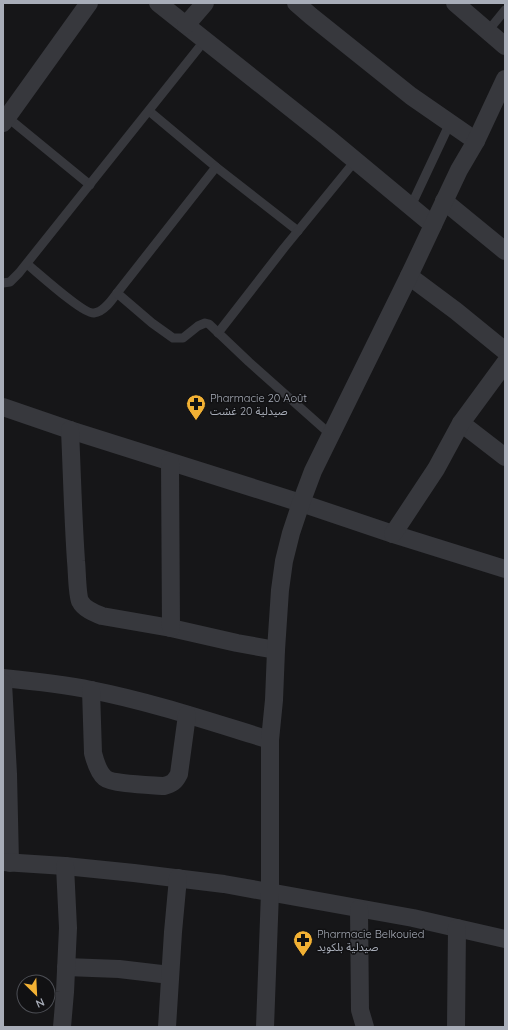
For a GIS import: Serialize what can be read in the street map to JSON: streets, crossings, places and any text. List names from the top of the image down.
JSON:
{
  "places": {
    "pharmacy": ["Pharmacie 20 Août صيدلية 20 غشت", "Pharmacie Belkouied صيدلية بلكويد"]
  },
  "north": "bottom right"
}
